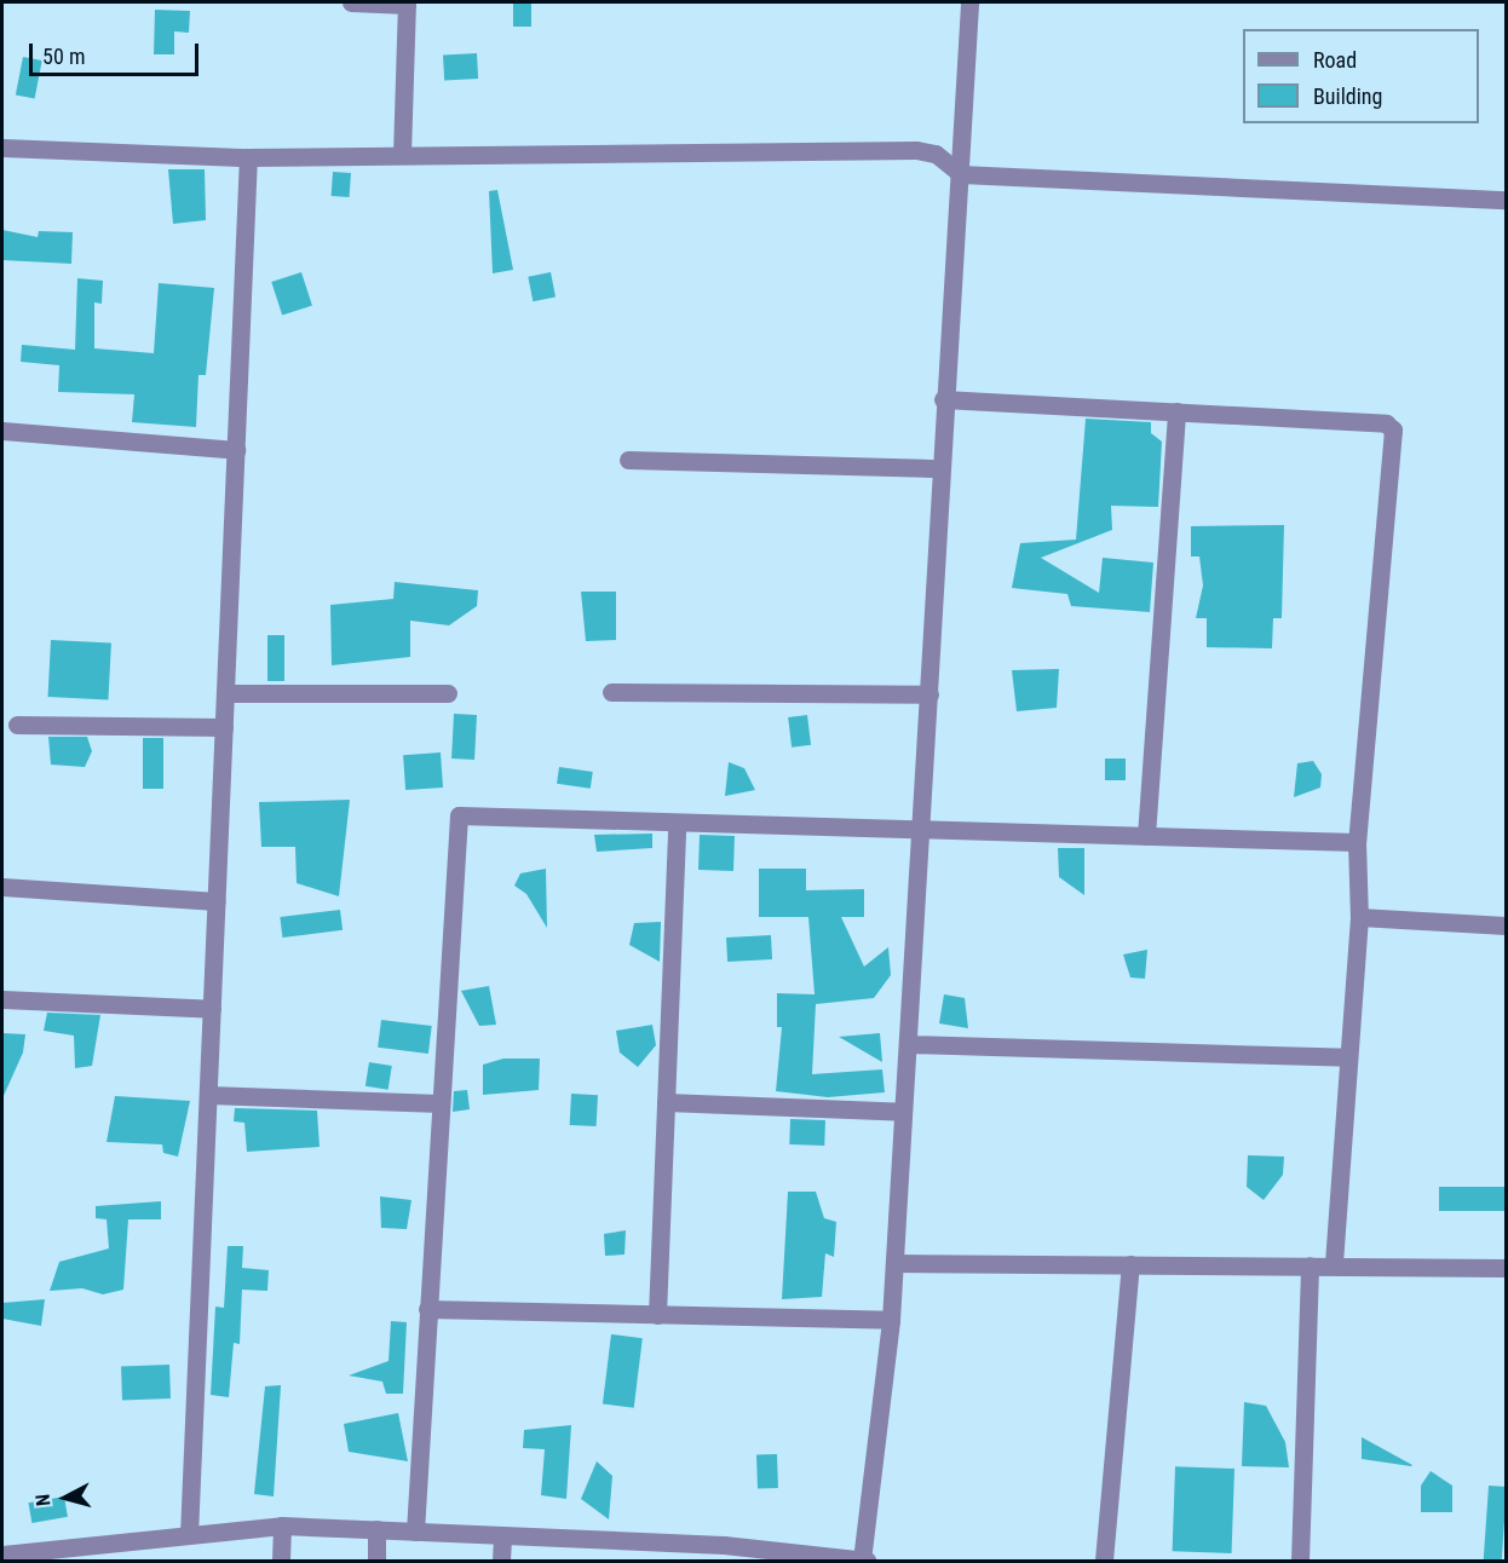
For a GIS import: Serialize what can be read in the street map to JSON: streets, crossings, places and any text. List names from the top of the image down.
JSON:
{
  "legend": ["Road", "Building"],
  "scale_bar": "50 m",
  "north": "left"
}
